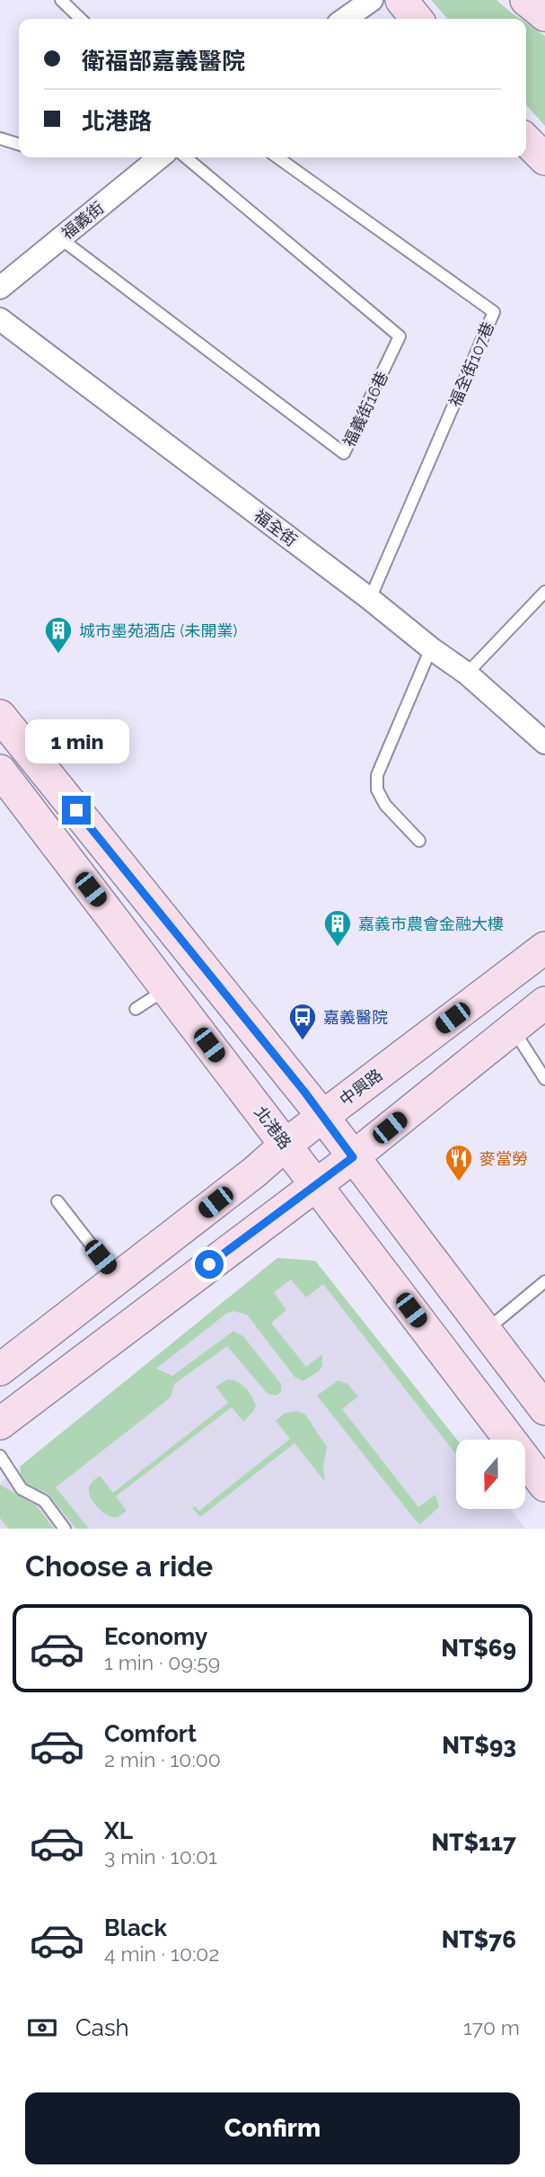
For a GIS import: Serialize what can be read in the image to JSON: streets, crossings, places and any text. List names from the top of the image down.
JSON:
{
  "streets": {
    "main road": ["中興路", "北港路"],
    "street": ["福義街", "福全街"],
    "lane": ["福全街107巷", "福義街16巷"]
  },
  "crossings": [
    ["福義街", "福義街16巷"],
    ["福全街107巷", "福全街"],
    ["中興路", "北港路"]
  ],
  "places": {
    "building": ["城市墨苑酒店 (未開業)", "嘉義市農會金融大樓"],
    "bus stop": ["嘉義醫院"],
    "restaurant": ["麥當勞"]
  },
  "north": "bottom",
  "page": {
    "banner": ["衛福部嘉義醫院", "北港路"],
    "bubble": "1 min",
    "heading": "Choose a ride",
    "list": [
      {
        "name": "Economy",
        "note": "1 min · 09:59",
        "value": "NT$69"
      },
      {
        "name": "Comfort",
        "note": "2 min · 10:00",
        "value": "NT$93"
      },
      {
        "name": "XL",
        "note": "3 min · 10:01",
        "value": "NT$117"
      },
      {
        "name": "Black",
        "note": "4 min · 10:02",
        "value": "NT$76"
      }
    ],
    "pay": ["Cash", "170 m"],
    "buttons": "Confirm"
  }
}
